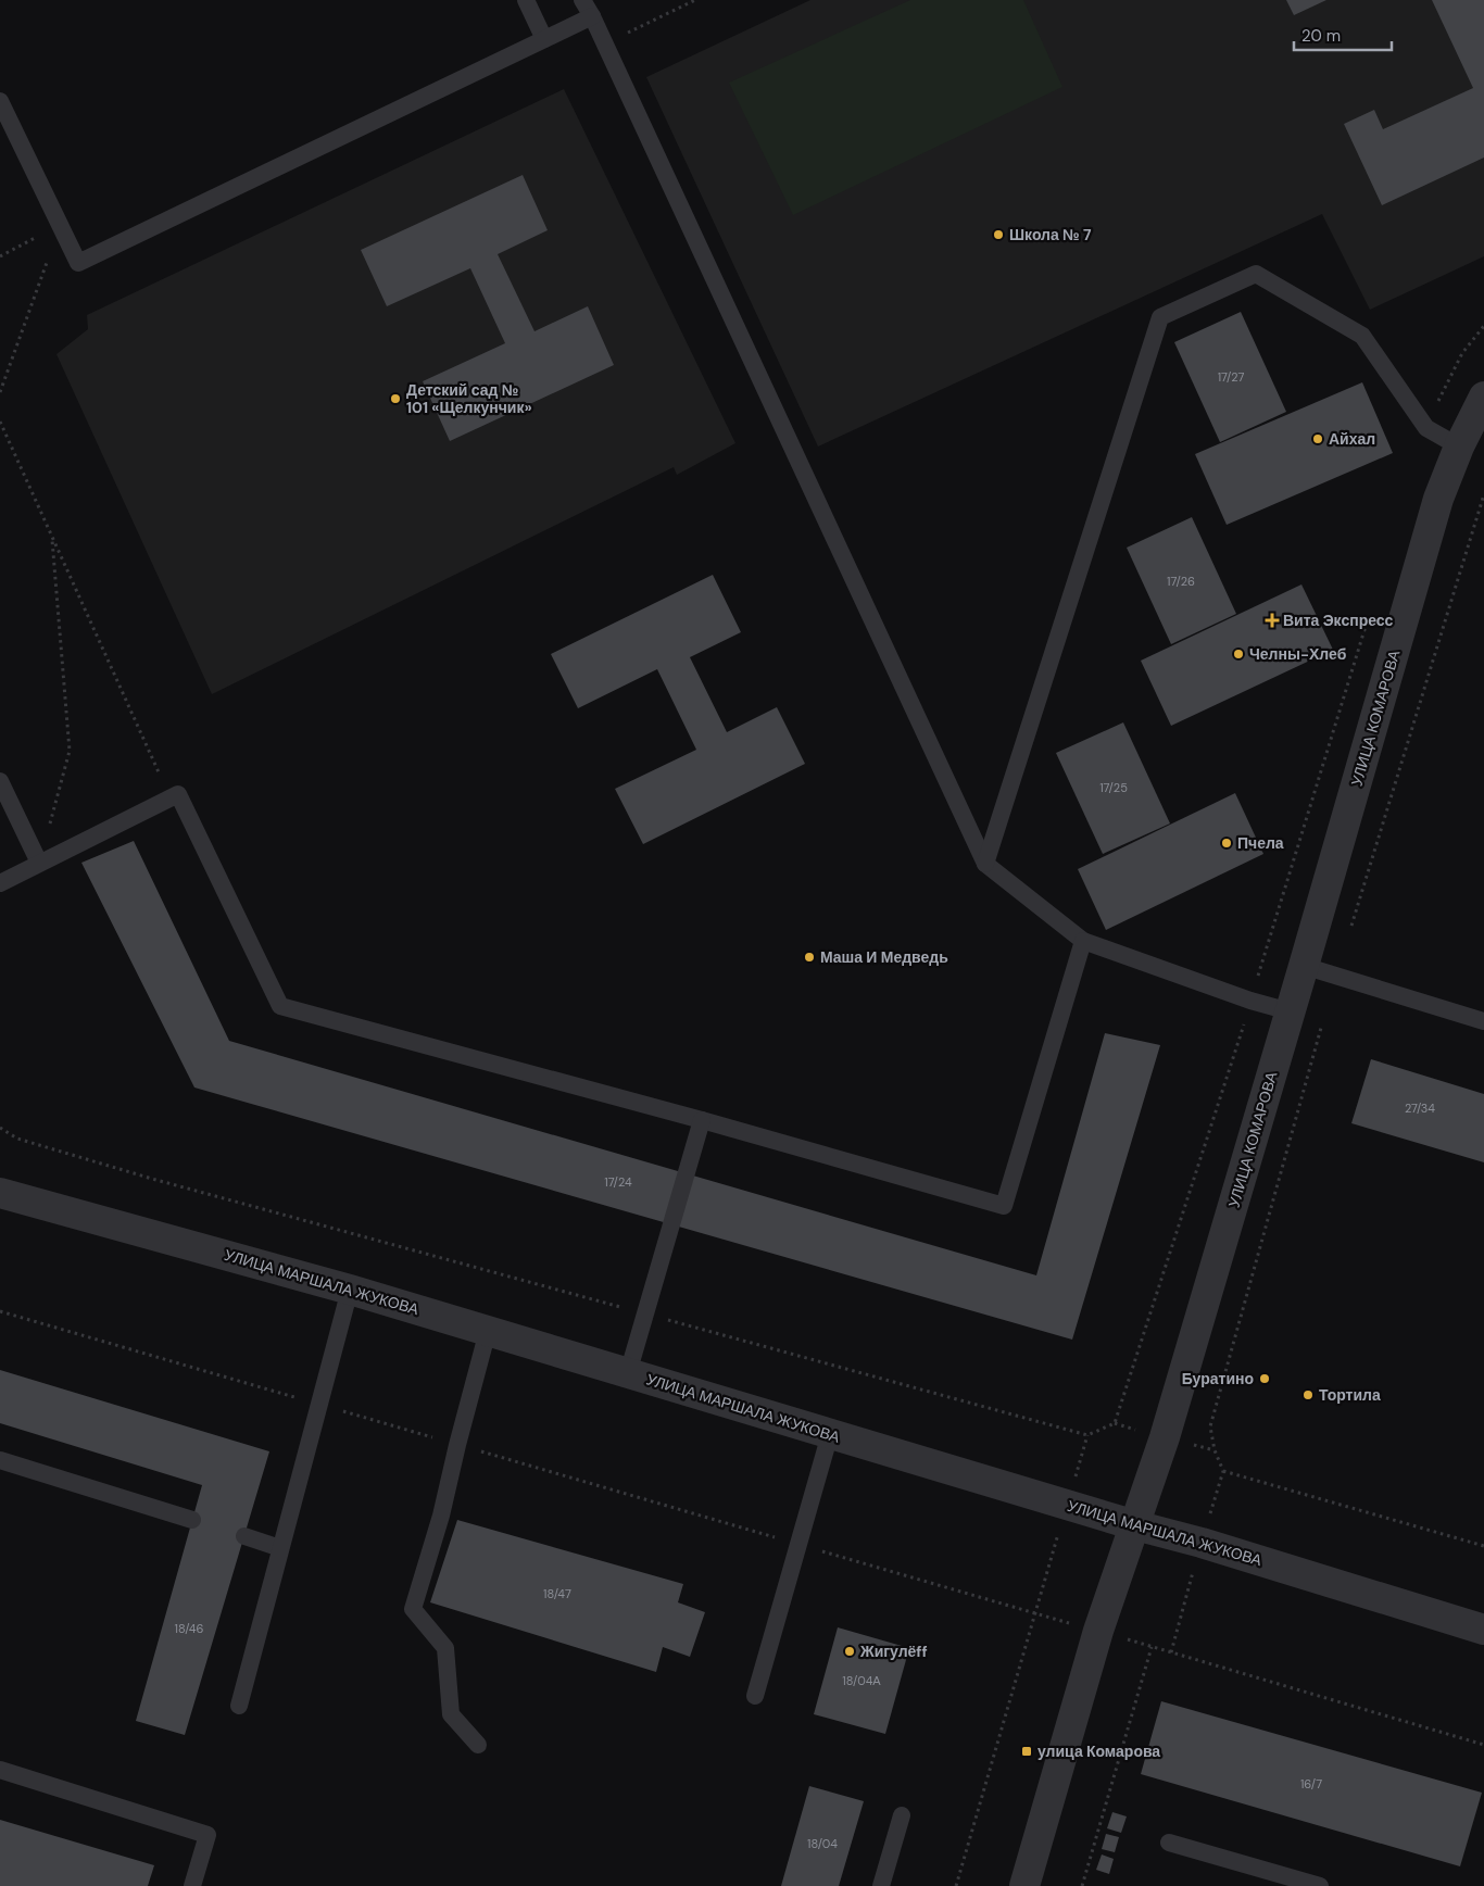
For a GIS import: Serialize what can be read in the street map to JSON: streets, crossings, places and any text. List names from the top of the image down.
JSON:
{
  "streets": {
    "street": ["УЛИЦА КОМАРОВА", "УЛИЦА МАРШАЛА ЖУКОВА"]
  },
  "crossings": [
    ["УЛИЦА КОМАРОВА", "УЛИЦА МАРШАЛА ЖУКОВА"]
  ],
  "places": {
    "other": [
      "Школа № 7",
      "Детский сад № 101 «Щелкунчик»",
      "Айхал",
      "Челны-Хлеб",
      "Пчела",
      "Маша И Медведь",
      "Буратино",
      "Тортила",
      "Жигулёff"
    ],
    "health": ["Вита Экспресс"],
    "transit": ["улица Комарова"]
  },
  "house_numbers": [
    "17/27",
    "17/26",
    "17/25",
    "27/34",
    "17/24",
    "18/47",
    "18/46",
    "18/04А",
    "16/7",
    "18/04"
  ],
  "scale_bar": "20 m"
}
